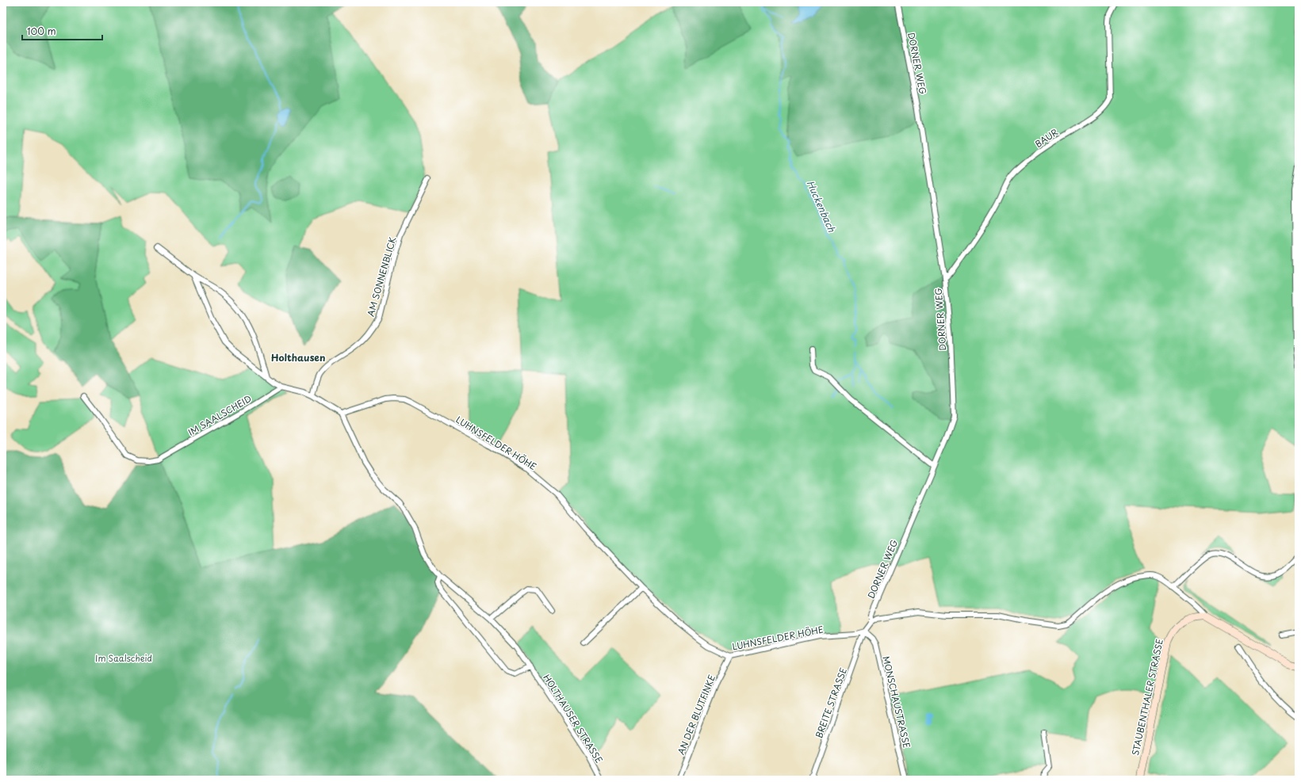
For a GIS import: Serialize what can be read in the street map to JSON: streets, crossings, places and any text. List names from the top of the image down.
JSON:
{
  "streets": {
    "main road": ["STAUBENTHALER STRASSE"],
    "street": [
      "DORNER WEG",
      "BAUR",
      "AM SONNENBLICK",
      "IM SAALSCHEID",
      "LUHNSFELDER HÖHE",
      "MONSCHAUSTRASSE",
      "BREITE STRASSE",
      "AN DER BLUTFINKE",
      "HOLTHAUSER STRASSE"
    ]
  },
  "crossings": [
    ["DORNER WEG", "BAUR"],
    ["DORNER WEG", "BREITE STRASSE"],
    ["LUHNSFELDER HÖHE", "MONSCHAUSTRASSE"],
    ["LUHNSFELDER HÖHE", "BREITE STRASSE"],
    ["LUHNSFELDER HÖHE", "AN DER BLUTFINKE"],
    ["LUHNSFELDER HÖHE", "HOLTHAUSER STRASSE"],
    ["MONSCHAUSTRASSE", "BREITE STRASSE"]
  ],
  "districts": ["Holthausen"],
  "water": ["Huckenbach"],
  "parks": ["Im Saalscheid"],
  "scale_bar": "100 m"
}
